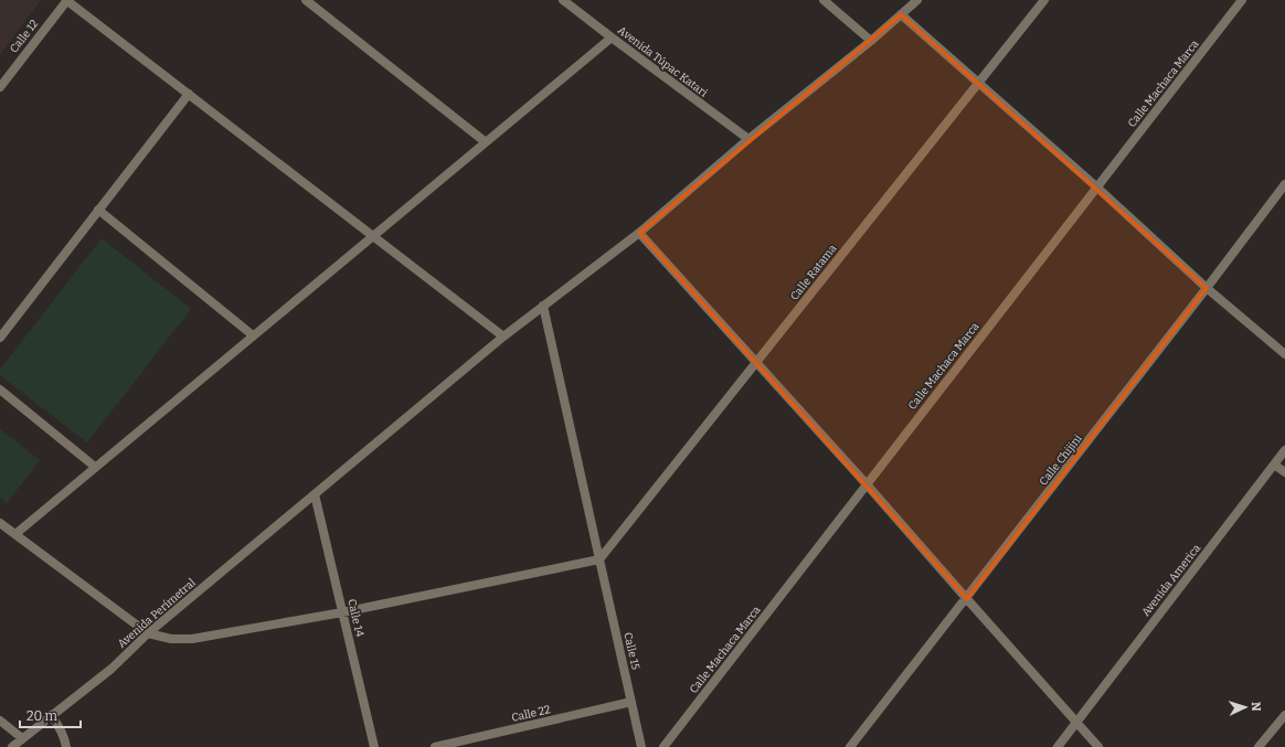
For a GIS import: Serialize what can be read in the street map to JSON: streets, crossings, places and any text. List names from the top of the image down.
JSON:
{
  "streets": {
    "street": [
      "Calle 12",
      "Avenida Túpac Katari",
      "Calle Machaca Marca",
      "Calle Ratama",
      "Calle Chijini",
      "Avenida America",
      "Avenida Perímetral",
      "Calle 14",
      "Calle 15",
      "Calle 22"
    ]
  },
  "crossings": [
    ["Avenida Túpac Katari", "Avenida Perímetral"],
    ["Calle Ratama", "Calle 15"],
    ["Avenida Perímetral", "Calle 14"],
    ["Avenida Perímetral", "Calle 15"],
    ["Calle 15", "Calle 22"]
  ],
  "scale_bar": "20 m",
  "north": "right"
}
